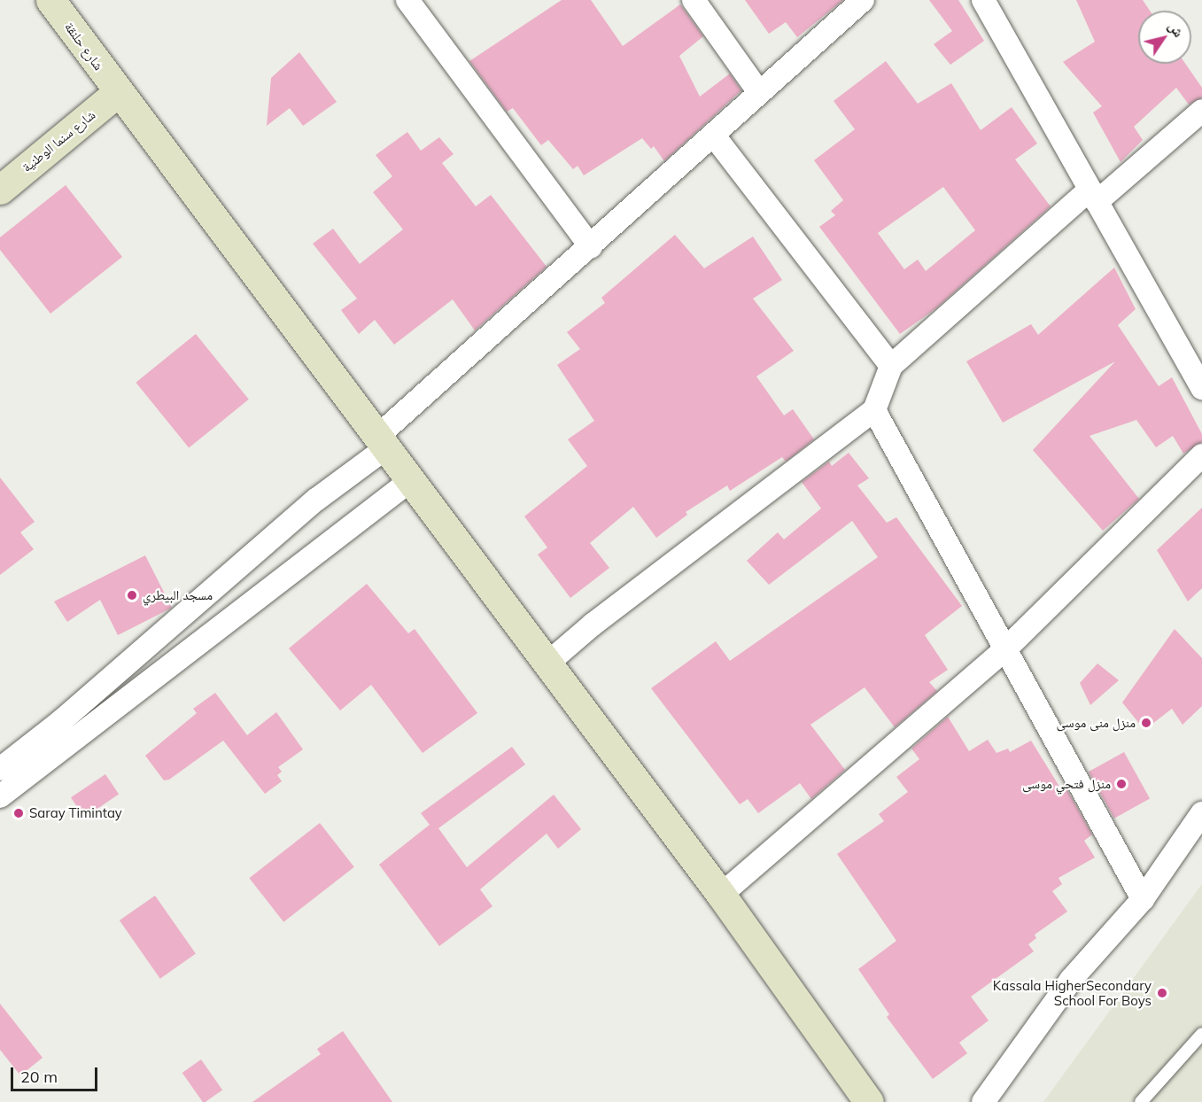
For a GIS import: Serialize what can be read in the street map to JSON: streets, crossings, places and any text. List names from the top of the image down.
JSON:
{
  "streets": {
    "street": ["شارع حلنقة", "شارع سنما الوطنية"]
  },
  "crossings": [
    ["شارع حلنقة", "شارع سنما الوطنية"]
  ],
  "places": [
    "مسجد البيطري",
    "منزل منى موسى",
    "منزل فتحي موسى",
    "Saray Timintay",
    "Kassala HigherSecondary School For Boys"
  ],
  "scale_bar": "20 m",
  "north": "top right"
}
